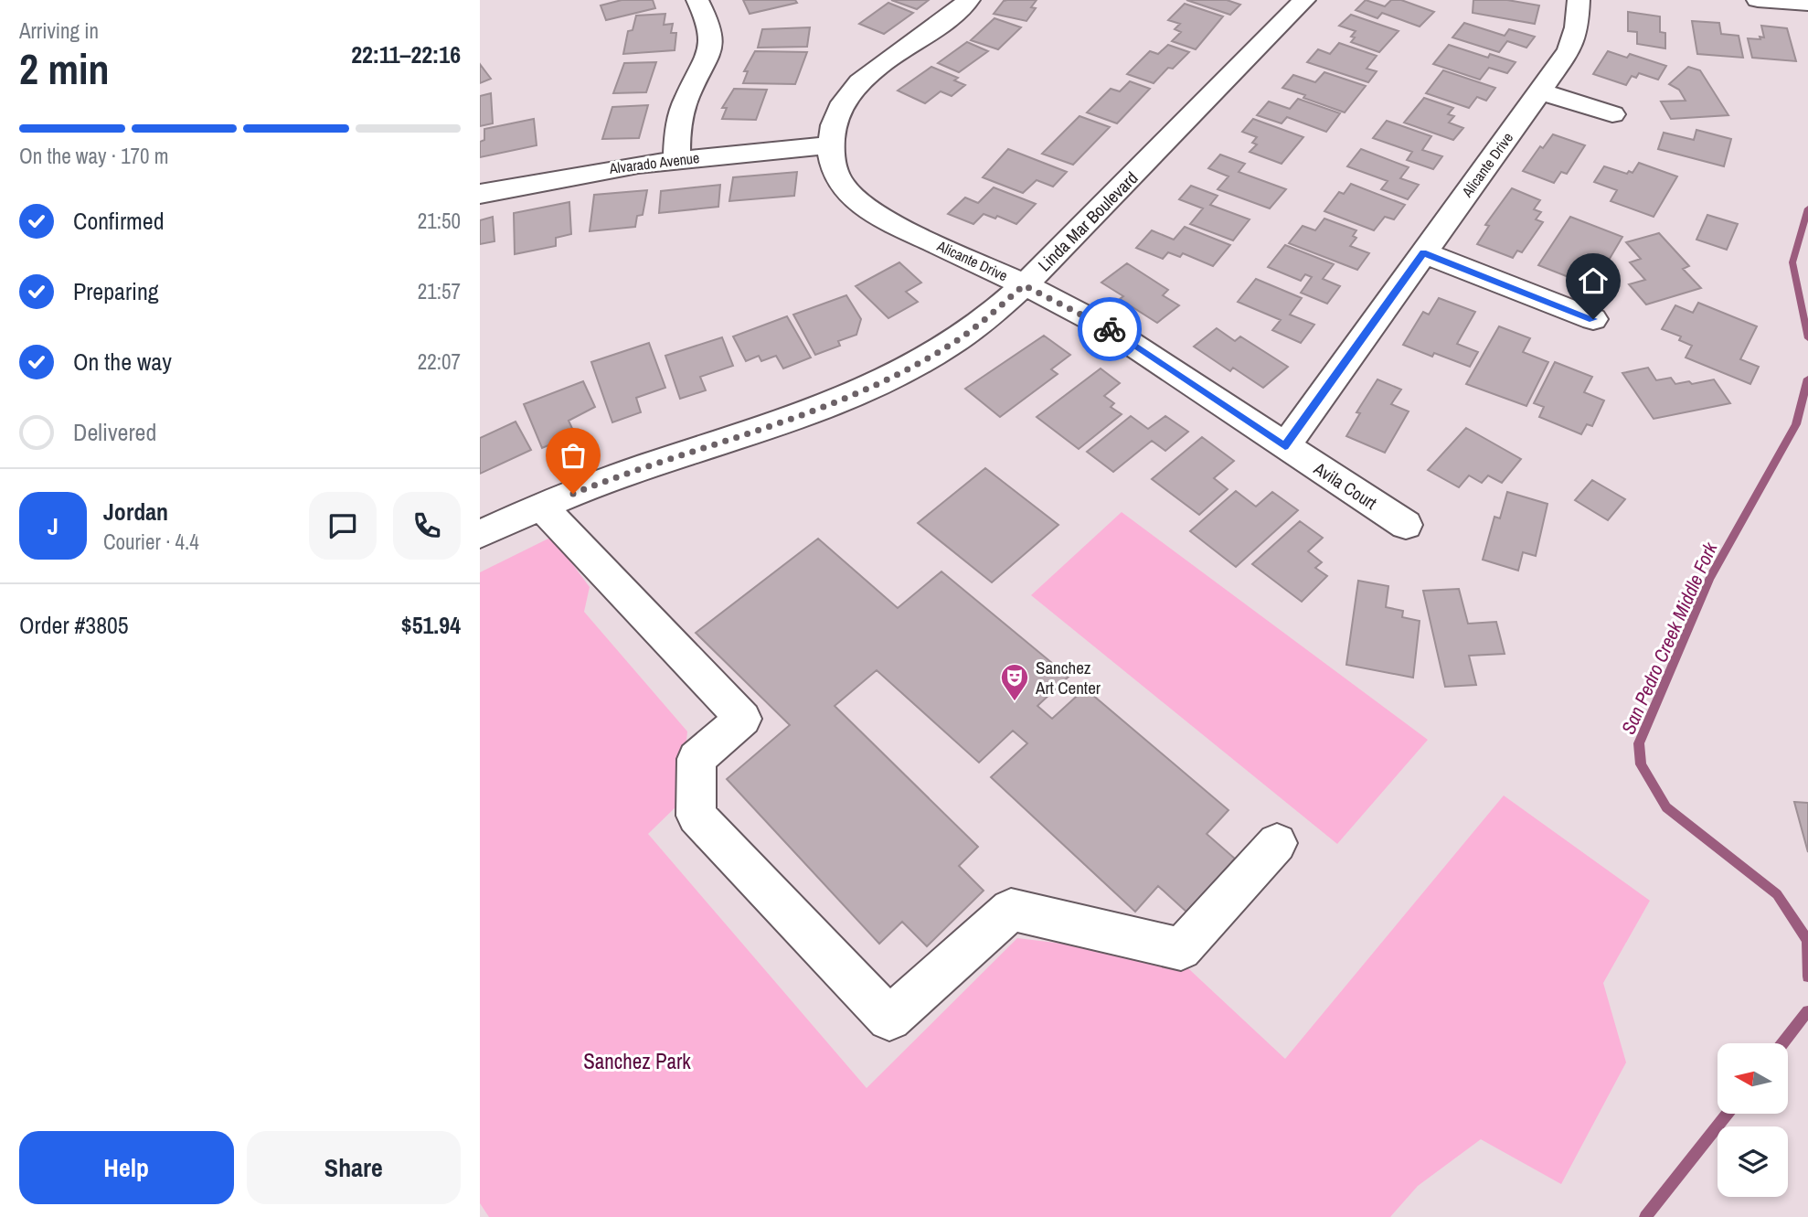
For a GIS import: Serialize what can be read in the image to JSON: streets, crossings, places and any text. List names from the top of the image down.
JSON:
{
  "streets": {
    "street": [
      "Alvarado Avenue",
      "Alicante Drive",
      "Linda Mar Boulevard",
      "Avila Court"
    ]
  },
  "crossings": [
    ["Alvarado Avenue", "Alicante Drive"],
    ["Alicante Drive", "Linda Mar Boulevard"],
    ["Alicante Drive", "Avila Court"]
  ],
  "water": ["San Pedro Creek Middle Fork"],
  "parks": ["Sanchez Park"],
  "places": {
    "theatre": ["Sanchez Art Center"]
  },
  "north": "left",
  "page": {
    "heading": ["2 min", "Arriving in", "22:11–22:16"],
    "panel": [
      "Jordan",
      "Courier · 4.4",
      "Order #3805",
      "$51.94"
    ],
    "bar": "On the way · 170 m",
    "list": [
      ["Confirmed", "21:50"],
      ["Preparing", "21:57"],
      ["On the way", "22:07"],
      "Delivered"
    ],
    "round": "J",
    "buttons": ["Help", "Share"]
  }
}
